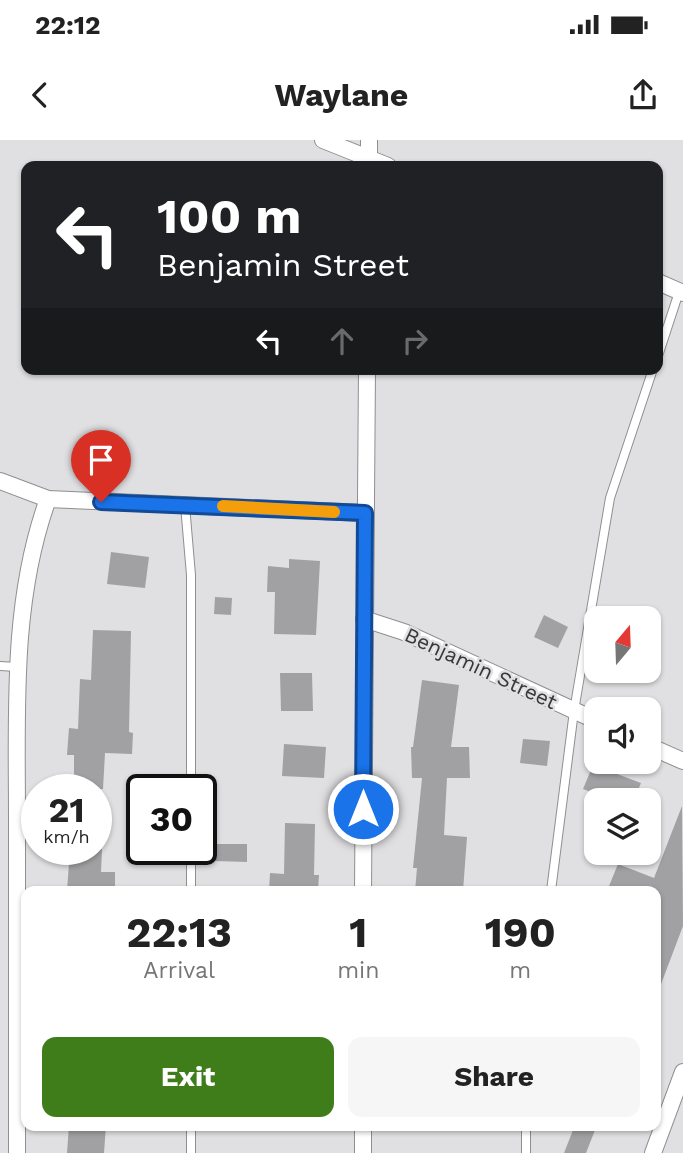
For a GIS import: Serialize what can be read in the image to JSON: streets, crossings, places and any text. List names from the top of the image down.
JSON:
{
  "streets": {
    "street": ["Benjamin Street"]
  },
  "north": "top",
  "page": {
    "status": "22:12",
    "header": "Waylane",
    "turn": ["100 m", "Benjamin Street"],
    "speed": "21 km/h",
    "limit": "30",
    "eta": [
      "22:13",
      "Arrival",
      "1",
      "min",
      "190",
      "m"
    ],
    "buttons": ["Exit", "Share"]
  }
}
